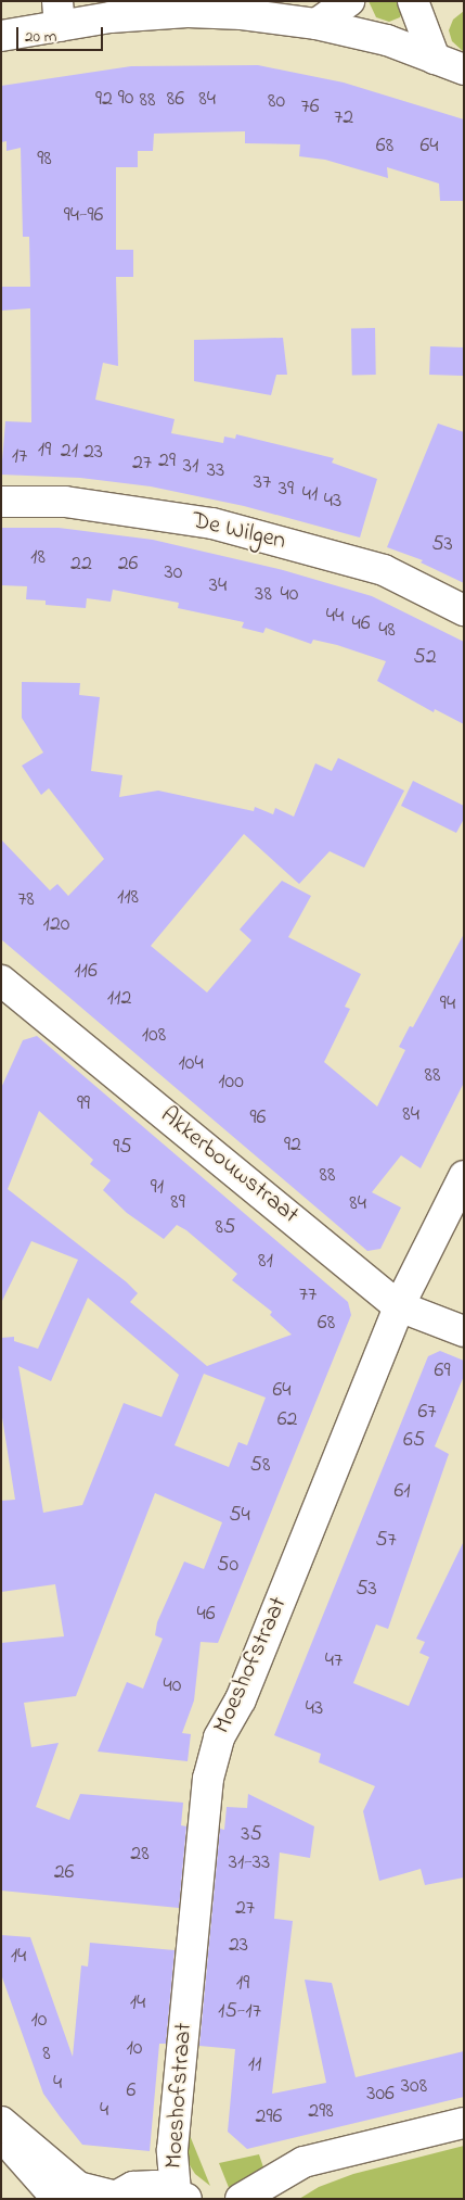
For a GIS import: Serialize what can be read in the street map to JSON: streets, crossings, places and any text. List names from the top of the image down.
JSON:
{
  "streets": {
    "street": ["De Wilgen", "Akkerbouwstraat", "Moeshofstraat"]
  },
  "crossings": [
    ["Akkerbouwstraat", "Moeshofstraat"]
  ],
  "house_numbers": [
    "90",
    "92",
    "86",
    "84",
    "88",
    "80",
    "76",
    "72",
    "68",
    "64",
    "98",
    "94-96",
    "19",
    "21",
    "23",
    "17",
    "29",
    "27",
    "31",
    "33",
    "37",
    "39",
    "41",
    "43",
    "53",
    "18",
    "22",
    "26",
    "30",
    "34",
    "38",
    "40",
    "44",
    "46",
    "48",
    "52",
    "118",
    "78",
    "120",
    "116",
    "112",
    "94",
    "108",
    "104",
    "88",
    "100",
    "99",
    "84",
    "96",
    "92",
    "95",
    "88",
    "91",
    "89",
    "84",
    "85",
    "81",
    "77",
    "68",
    "69",
    "64",
    "67",
    "62",
    "65",
    "58",
    "61",
    "54",
    "57",
    "50",
    "53",
    "46",
    "47",
    "40",
    "43",
    "35",
    "28",
    "31-33",
    "26",
    "27",
    "23",
    "14",
    "19",
    "14",
    "15-17",
    "10",
    "10",
    "8",
    "11",
    "4",
    "308",
    "6",
    "306",
    "4",
    "298",
    "296"
  ],
  "scale_bar": "20 m"
}
